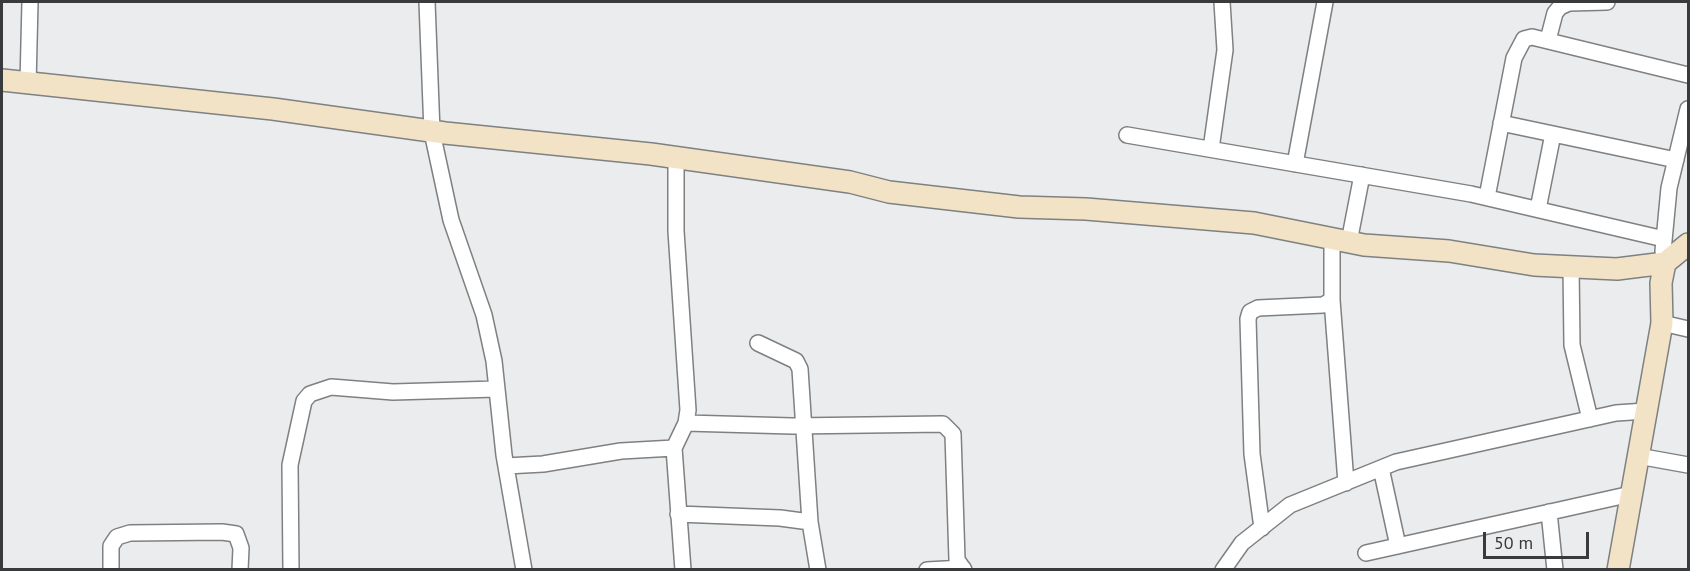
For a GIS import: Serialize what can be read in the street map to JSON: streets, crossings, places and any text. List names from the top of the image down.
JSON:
{
  "scale_bar": "50 m"
}
